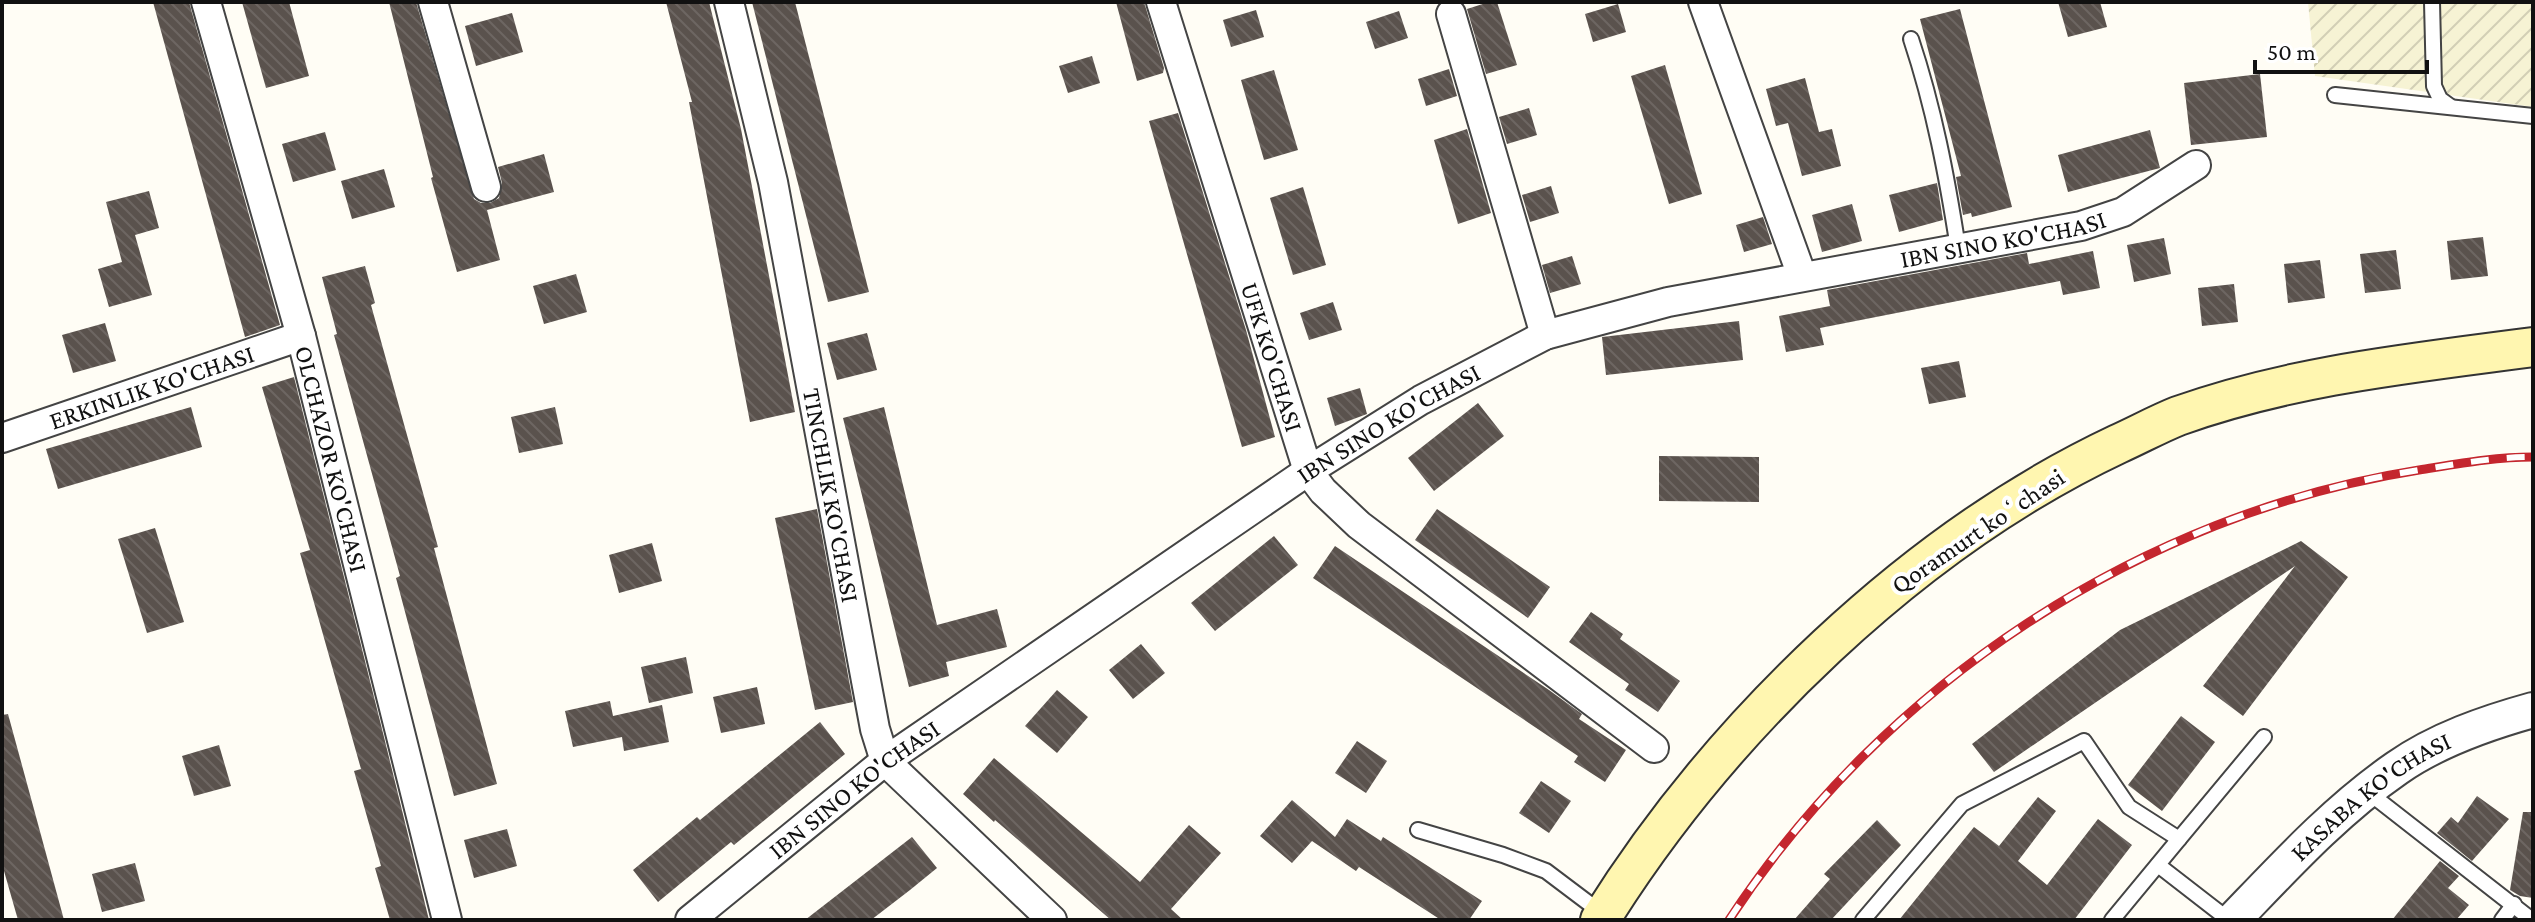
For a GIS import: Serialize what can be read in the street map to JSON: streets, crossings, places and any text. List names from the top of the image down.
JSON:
{
  "streets": {
    "main road": ["Qoramurt koʻchasi"],
    "street": [
      "IBN SINO KO'CHASI",
      "UFK KO'CHASI",
      "ERKINLIK KO'CHASI",
      "OLCHAZOR KO'CHASI",
      "TINCHLIK KO'CHASI",
      "KASABA KO'CHASI"
    ]
  },
  "crossings": [
    ["IBN SINO KO'CHASI", "UFK KO'CHASI"],
    ["IBN SINO KO'CHASI", "TINCHLIK KO'CHASI"],
    ["ERKINLIK KO'CHASI", "OLCHAZOR KO'CHASI"]
  ],
  "scale_bar": "50 m"
}
